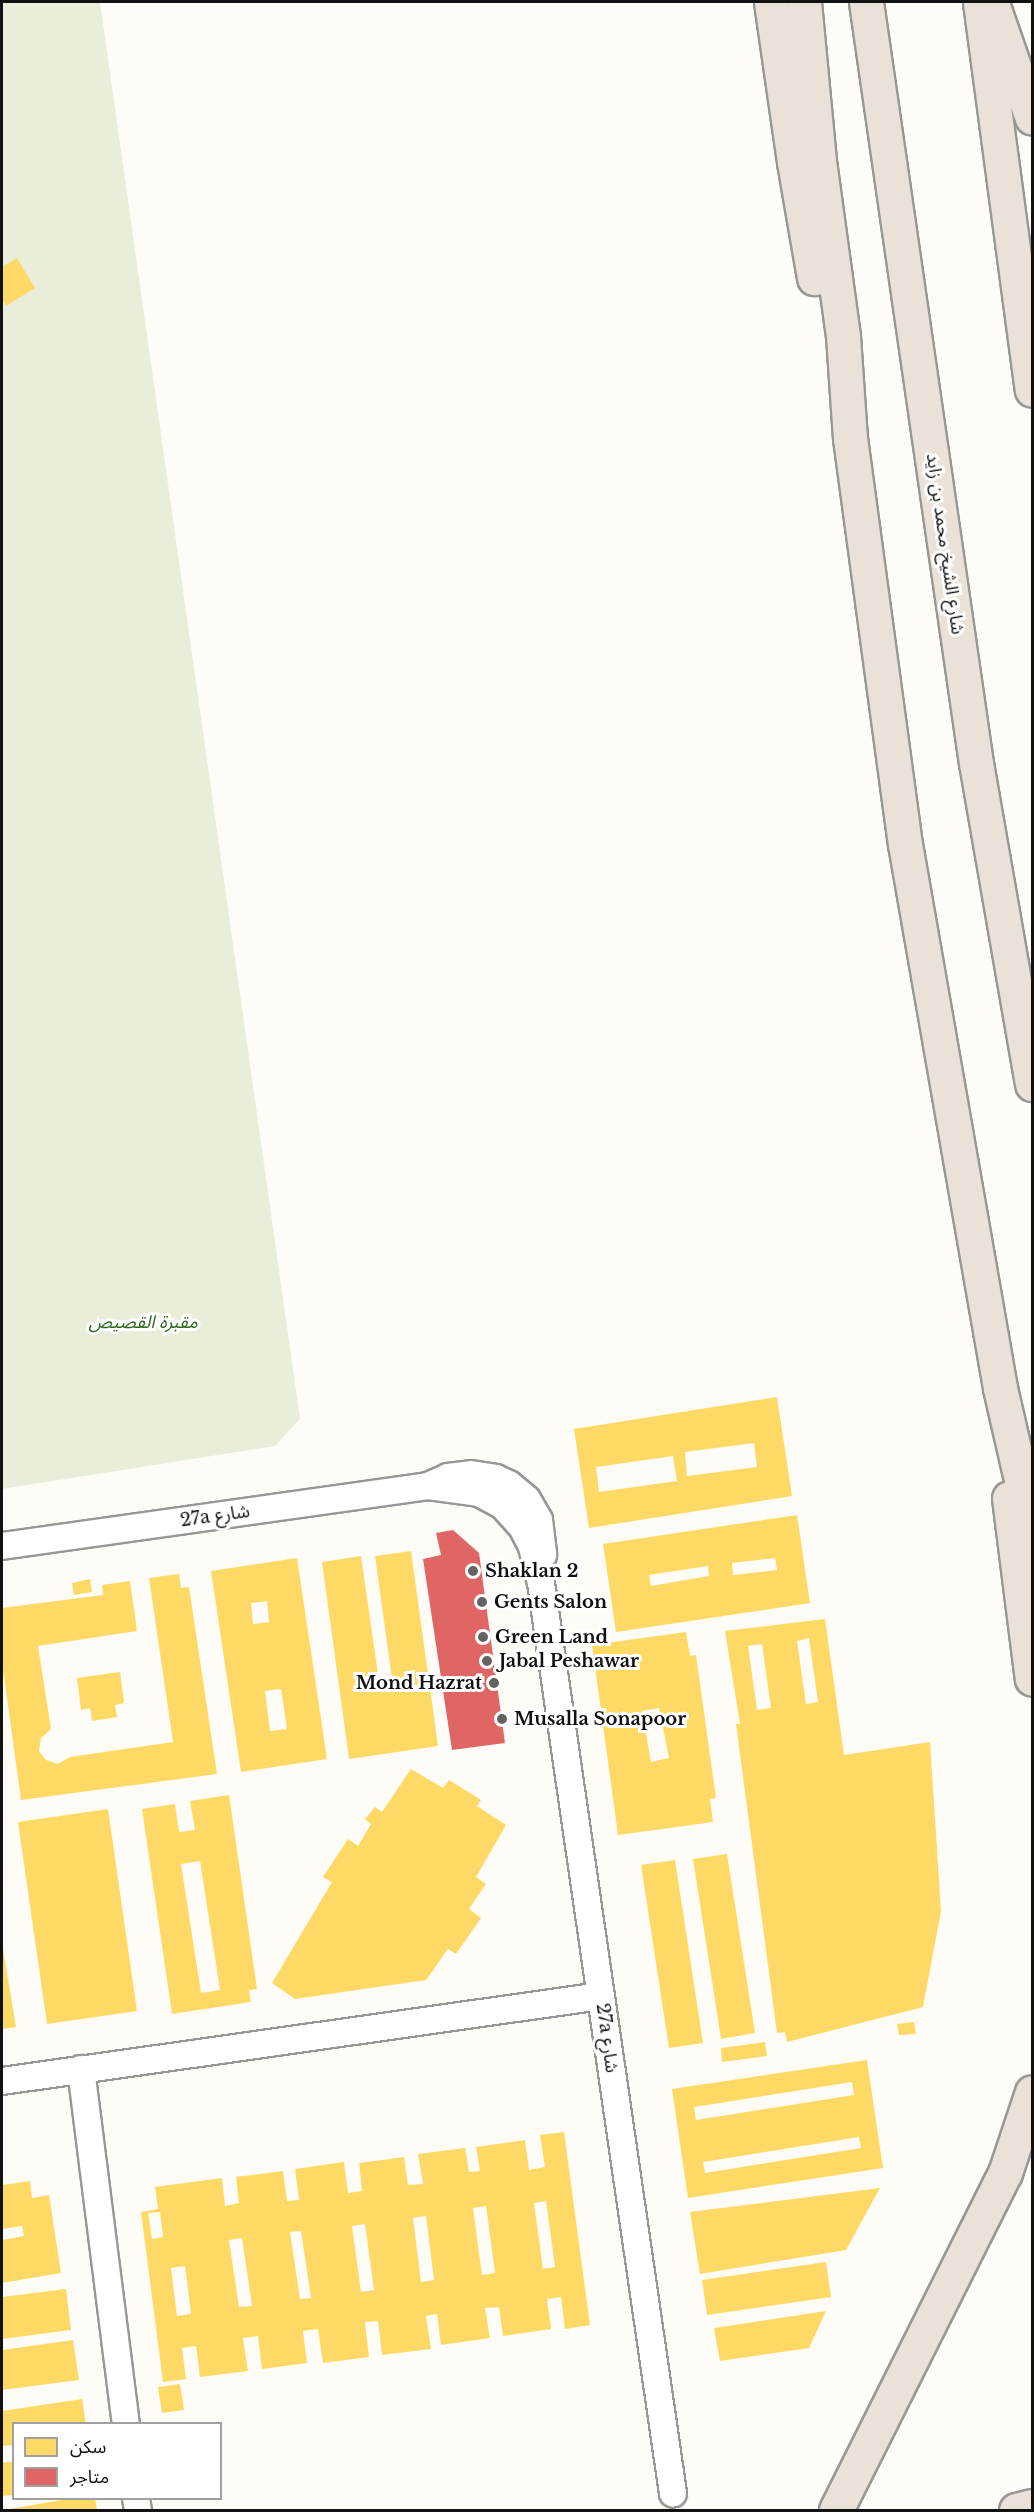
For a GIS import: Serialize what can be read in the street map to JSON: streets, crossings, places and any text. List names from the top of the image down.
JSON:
{
  "streets": {
    "highway": ["شارع الشيخ محمد بن زايد"],
    "street": ["27a شارع"]
  },
  "parks": ["مقبرة القصيص"],
  "places": [
    "Shaklan 2",
    "Gents Salon",
    "Green Land",
    "Jabal Peshawar",
    "Mond Hazrat",
    "Musalla Sonapoor"
  ],
  "legend": ["سكن", "متاجر"]
}
